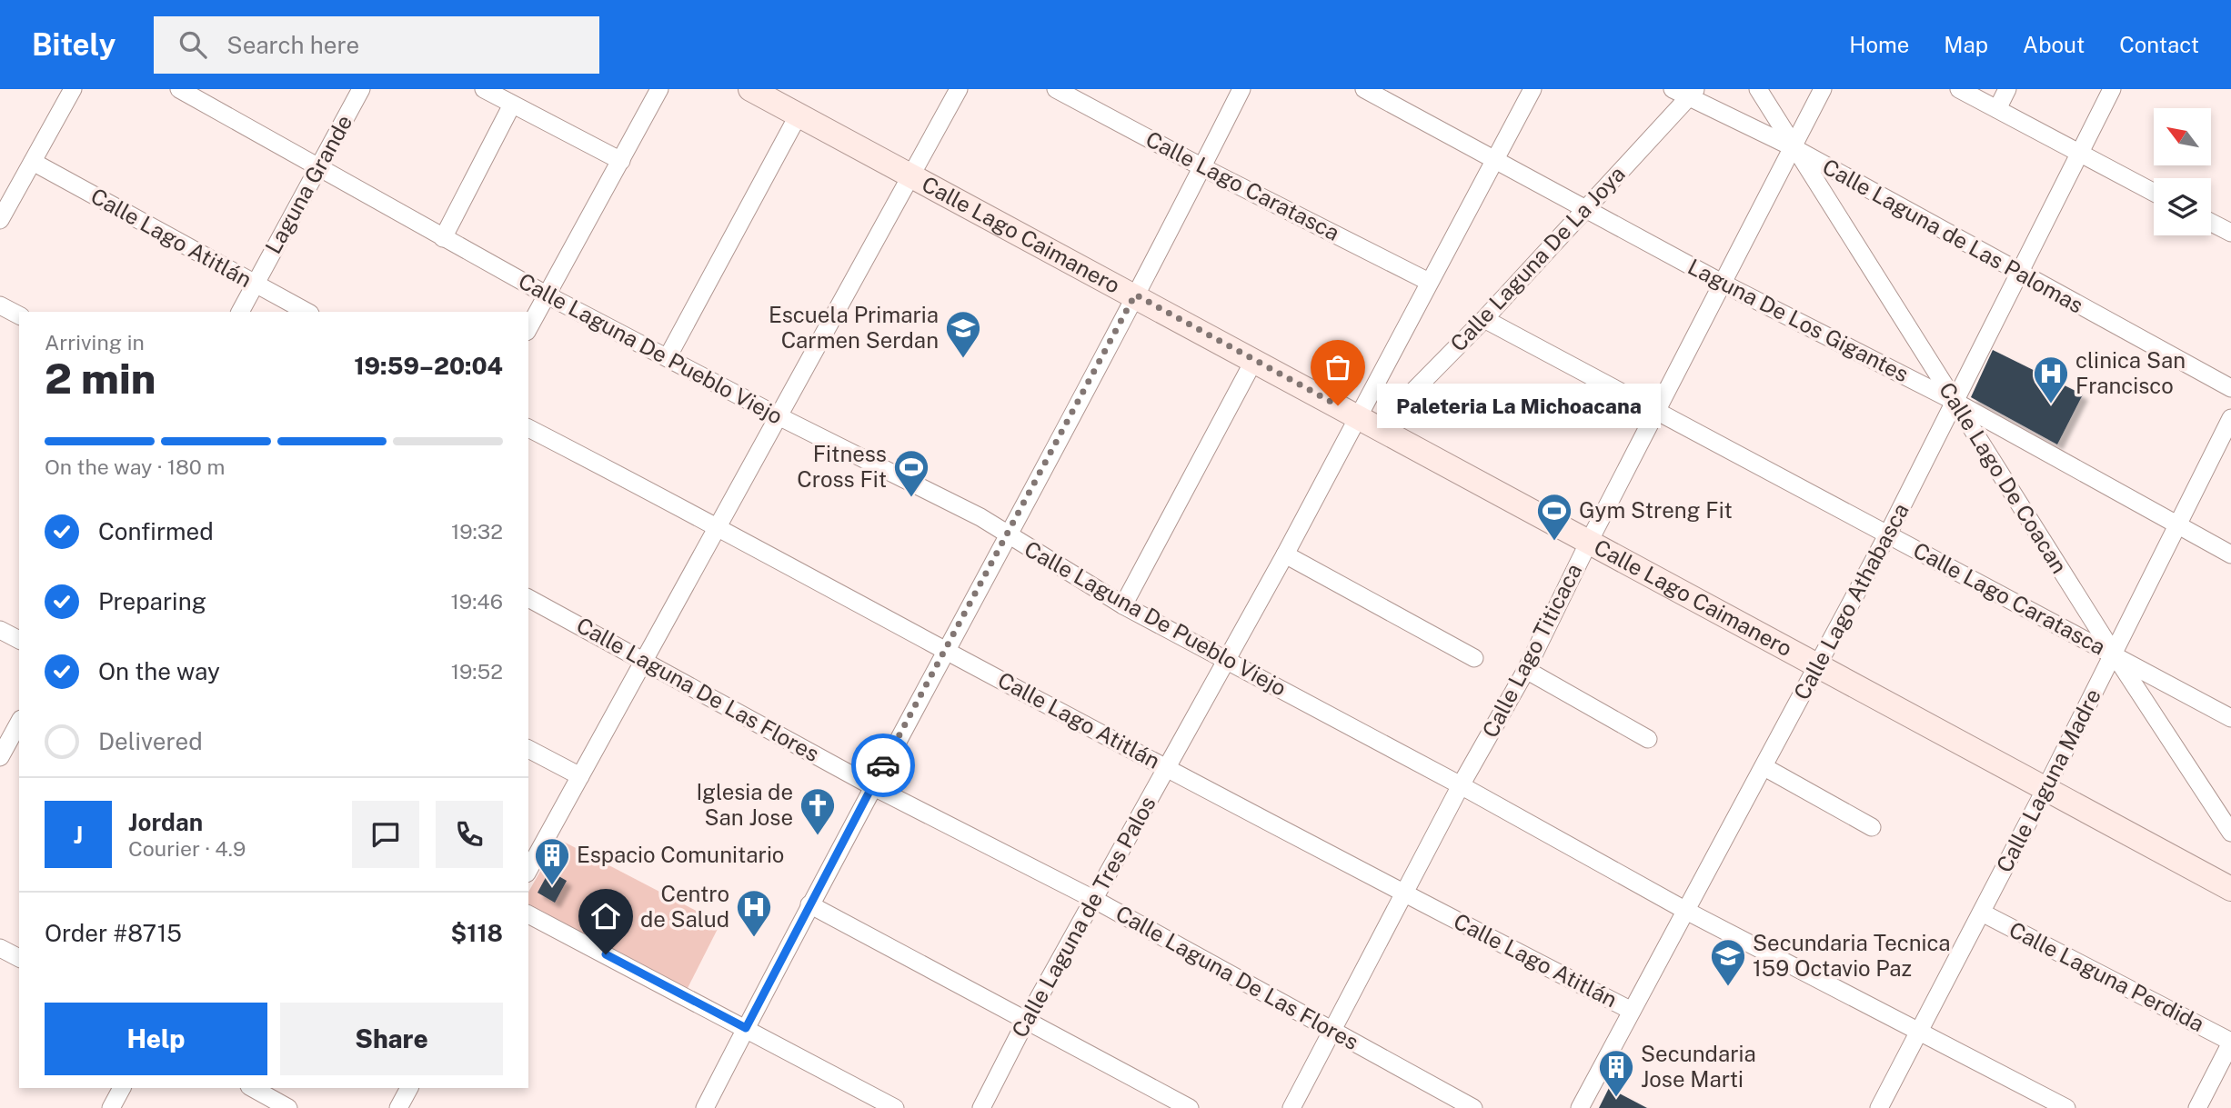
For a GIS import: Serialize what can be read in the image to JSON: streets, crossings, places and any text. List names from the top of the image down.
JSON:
{
  "streets": {
    "street": [
      "Laguna Grande",
      "Calle Lago Caratasca",
      "Calle Lago Caimanero",
      "Calle Laguna de Las Palomas",
      "Calle Lago Atitlán",
      "Calle Laguna De La Joya",
      "Laguna De Los Gigantes",
      "Calle Laguna De Pueblo Viejo",
      "Calle Lago De Coacan",
      "Calle Lago Athabasca",
      "Calle Lago Titicaca",
      "Calle Laguna De Las Flores",
      "Calle Laguna Madre",
      "Calle Laguna de Tres Palos",
      "Calle Laguna Perdida"
    ]
  },
  "crossings": [
    ["Laguna Grande", "Calle Lago Atitlán"],
    ["Laguna Grande", "Calle Laguna De Pueblo Viejo"],
    ["Calle Lago Caratasca", "Calle Laguna De La Joya"],
    ["Calle Lago Caratasca", "Calle Lago De Coacan"],
    ["Calle Lago Caratasca", "Calle Lago Athabasca"],
    ["Calle Lago Caratasca", "Calle Lago Titicaca"],
    ["Calle Lago Caratasca", "Calle Laguna Madre"],
    ["Calle Lago Caratasca", "Calle Laguna de Tres Palos"],
    ["Calle Lago Caimanero", "Calle Laguna De La Joya"],
    ["Calle Lago Caimanero", "Calle Lago Athabasca"],
    ["Calle Lago Caimanero", "Calle Lago Titicaca"],
    ["Calle Lago Caimanero", "Calle Laguna Madre"],
    ["Calle Lago Caimanero", "Calle Laguna de Tres Palos"],
    ["Calle Laguna de Las Palomas", "Calle Laguna De La Joya"],
    ["Calle Laguna de Las Palomas", "Calle Lago De Coacan"],
    ["Calle Laguna de Las Palomas", "Calle Lago Athabasca"],
    ["Calle Laguna de Las Palomas", "Calle Lago Titicaca"],
    ["Calle Lago Atitlán", "Calle Lago Athabasca"],
    ["Calle Lago Atitlán", "Calle Lago Titicaca"],
    ["Calle Lago Atitlán", "Calle Laguna de Tres Palos"],
    ["Calle Laguna De La Joya", "Laguna De Los Gigantes"],
    ["Calle Laguna De La Joya", "Calle Laguna de Tres Palos"],
    ["Laguna De Los Gigantes", "Calle Lago De Coacan"],
    ["Laguna De Los Gigantes", "Calle Lago Athabasca"],
    ["Laguna De Los Gigantes", "Calle Lago Titicaca"],
    ["Laguna De Los Gigantes", "Calle Laguna Madre"],
    ["Laguna De Los Gigantes", "Calle Laguna de Tres Palos"],
    ["Calle Laguna De Pueblo Viejo", "Calle Lago Athabasca"],
    ["Calle Laguna De Pueblo Viejo", "Calle Lago Titicaca"],
    ["Calle Laguna De Pueblo Viejo", "Calle Laguna Madre"],
    ["Calle Laguna De Pueblo Viejo", "Calle Laguna de Tres Palos"],
    ["Calle Lago De Coacan", "Calle Lago Athabasca"],
    ["Calle Lago De Coacan", "Calle Lago Titicaca"],
    ["Calle Lago De Coacan", "Calle Laguna Madre"],
    ["Calle Lago Titicaca", "Calle Laguna De Las Flores"],
    ["Calle Laguna De Las Flores", "Calle Laguna de Tres Palos"],
    ["Calle Laguna Madre", "Calle Laguna Perdida"]
  ],
  "places": {
    "school or university": ["Escuela Primaria Carmen Serdan", "Secundaria Tecnica 159 Octavio Paz"],
    "hospital": ["clinica San Francisco", "Centro de Salud"],
    "other": ["Paleteria La Michoacana"],
    "sports": ["Fitness Cross Fit", "Gym Streng Fit"],
    "church": ["Iglesia de San Jose"],
    "building": ["Espacio Comunitario", "Secundaria Jose Marti"]
  },
  "north": "top left",
  "page": {
    "header": "Bitely",
    "search": "Search here",
    "nav": [
      "Home",
      "Map",
      "About",
      "Contact"
    ],
    "heading": ["2 min", "Arriving in", "19:59–20:04"],
    "panel": [
      "Jordan",
      "Courier · 4.9",
      "Order #8715",
      "$118"
    ],
    "bubble": "Paleteria La Michoacana",
    "bar": "On the way · 180 m",
    "list": [
      ["Confirmed", "19:32"],
      ["Preparing", "19:46"],
      ["On the way", "19:52"],
      "Delivered"
    ],
    "round": "J",
    "buttons": ["Help", "Share"]
  }
}
